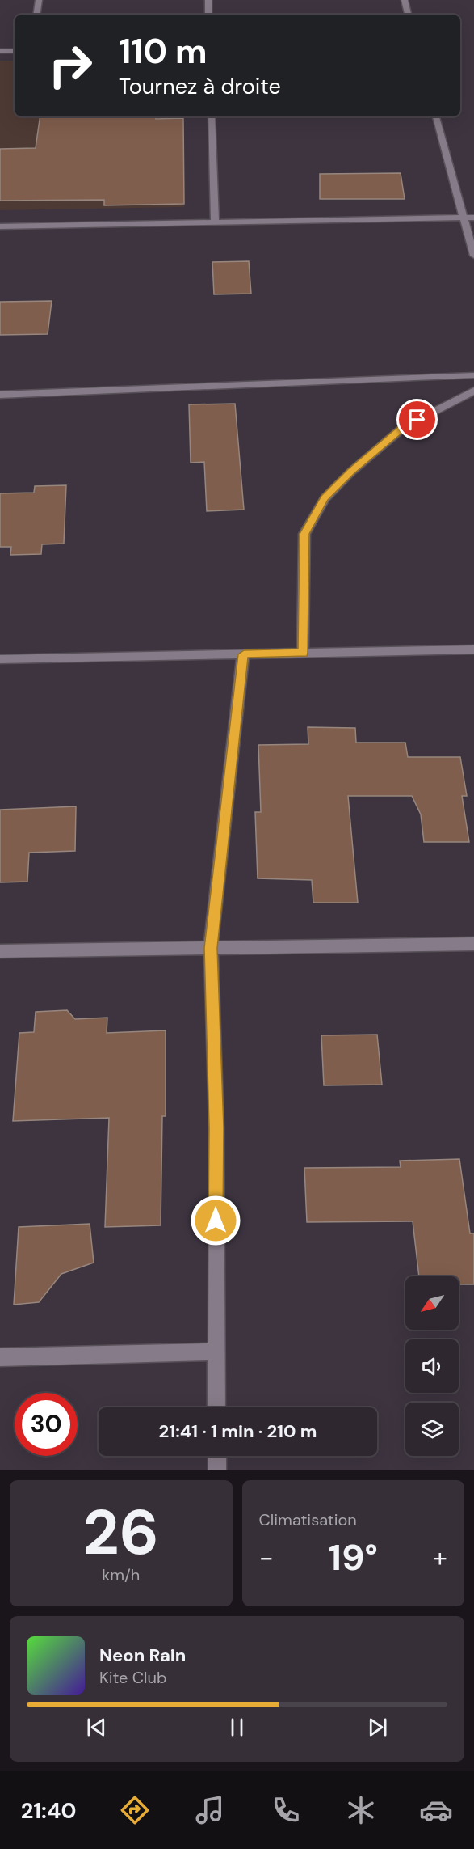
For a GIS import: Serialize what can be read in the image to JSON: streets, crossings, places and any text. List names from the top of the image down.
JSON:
{
  "north": "bottom left",
  "page": {
    "turn": ["110 m", "Tournez à droite"],
    "limit": "30",
    "trip": "21:41 · 1 min · 210 m",
    "tile": [
      ["26", "km/h"],
      "Climatisation"
    ],
    "heat": ["−", "19°", "+"],
    "song": ["Neon Rain", "Kite Club"],
    "tabs": "21:40"
  }
}
